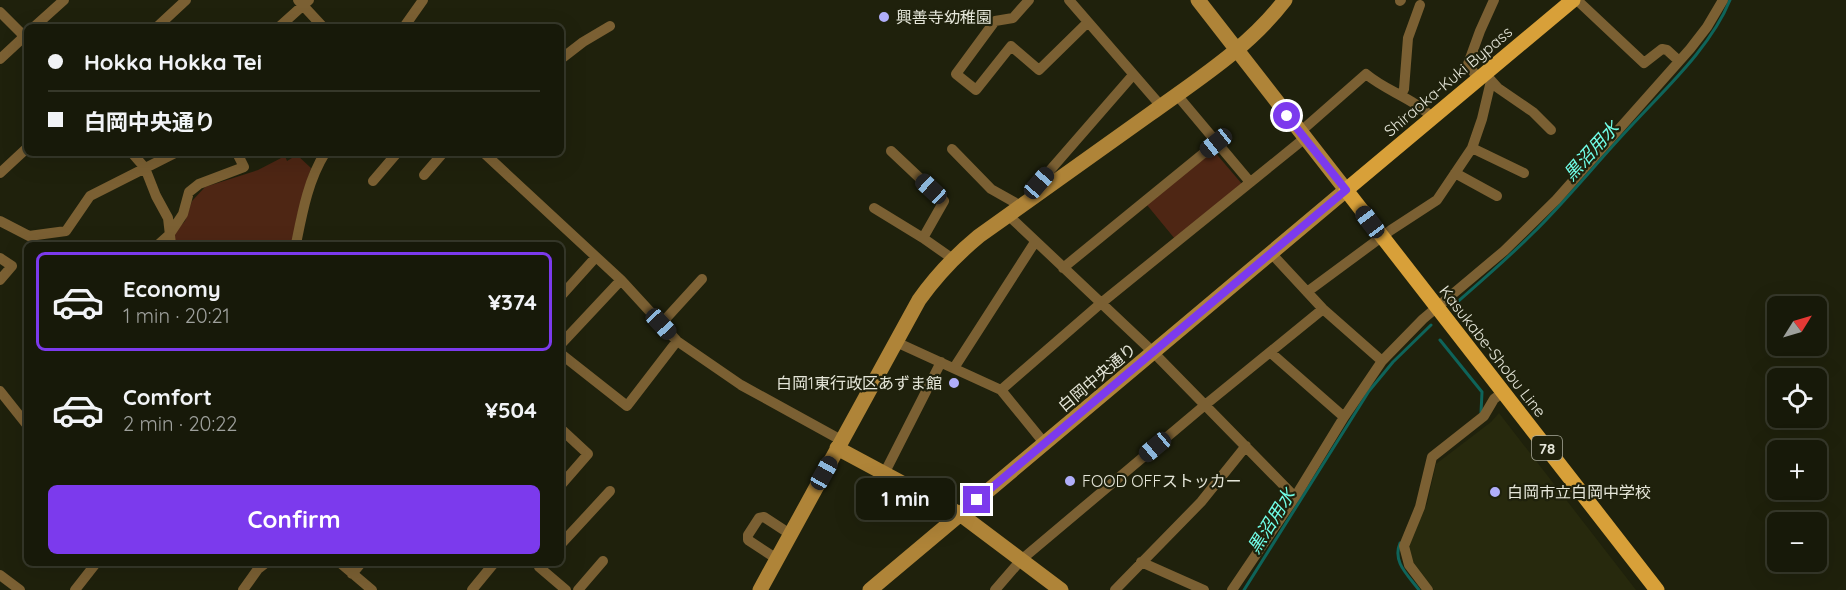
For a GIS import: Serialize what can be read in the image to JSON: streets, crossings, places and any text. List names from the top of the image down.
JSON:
{
  "streets": {
    "main road": ["Shiraoka-Kuki Bypass", "Kasukabe-Shobu Line", "78"],
    "street": ["白岡中央通り"]
  },
  "crossings": [
    ["Shiraoka-Kuki Bypass", "Kasukabe-Shobu Line"],
    ["Shiraoka-Kuki Bypass", "白岡中央通り"],
    ["Kasukabe-Shobu Line", "白岡中央通り"]
  ],
  "water": ["黒沼用水"],
  "places": [
    "興善寺幼稚園",
    "白岡1東行政区あずま館",
    "FOOD OFFストッカー",
    "白岡市立白岡中学校"
  ],
  "north": "top right",
  "page": {
    "banner": ["Hokka Hokka Tei", "白岡中央通り"],
    "list": [
      {
        "name": "Economy",
        "note": "1 min · 20:21",
        "value": "¥374"
      },
      {
        "name": "Comfort",
        "note": "2 min · 20:22",
        "value": "¥504"
      }
    ],
    "map_buttons": ["+", "−"],
    "buttons": "Confirm",
    "bubble": "1 min"
  }
}
